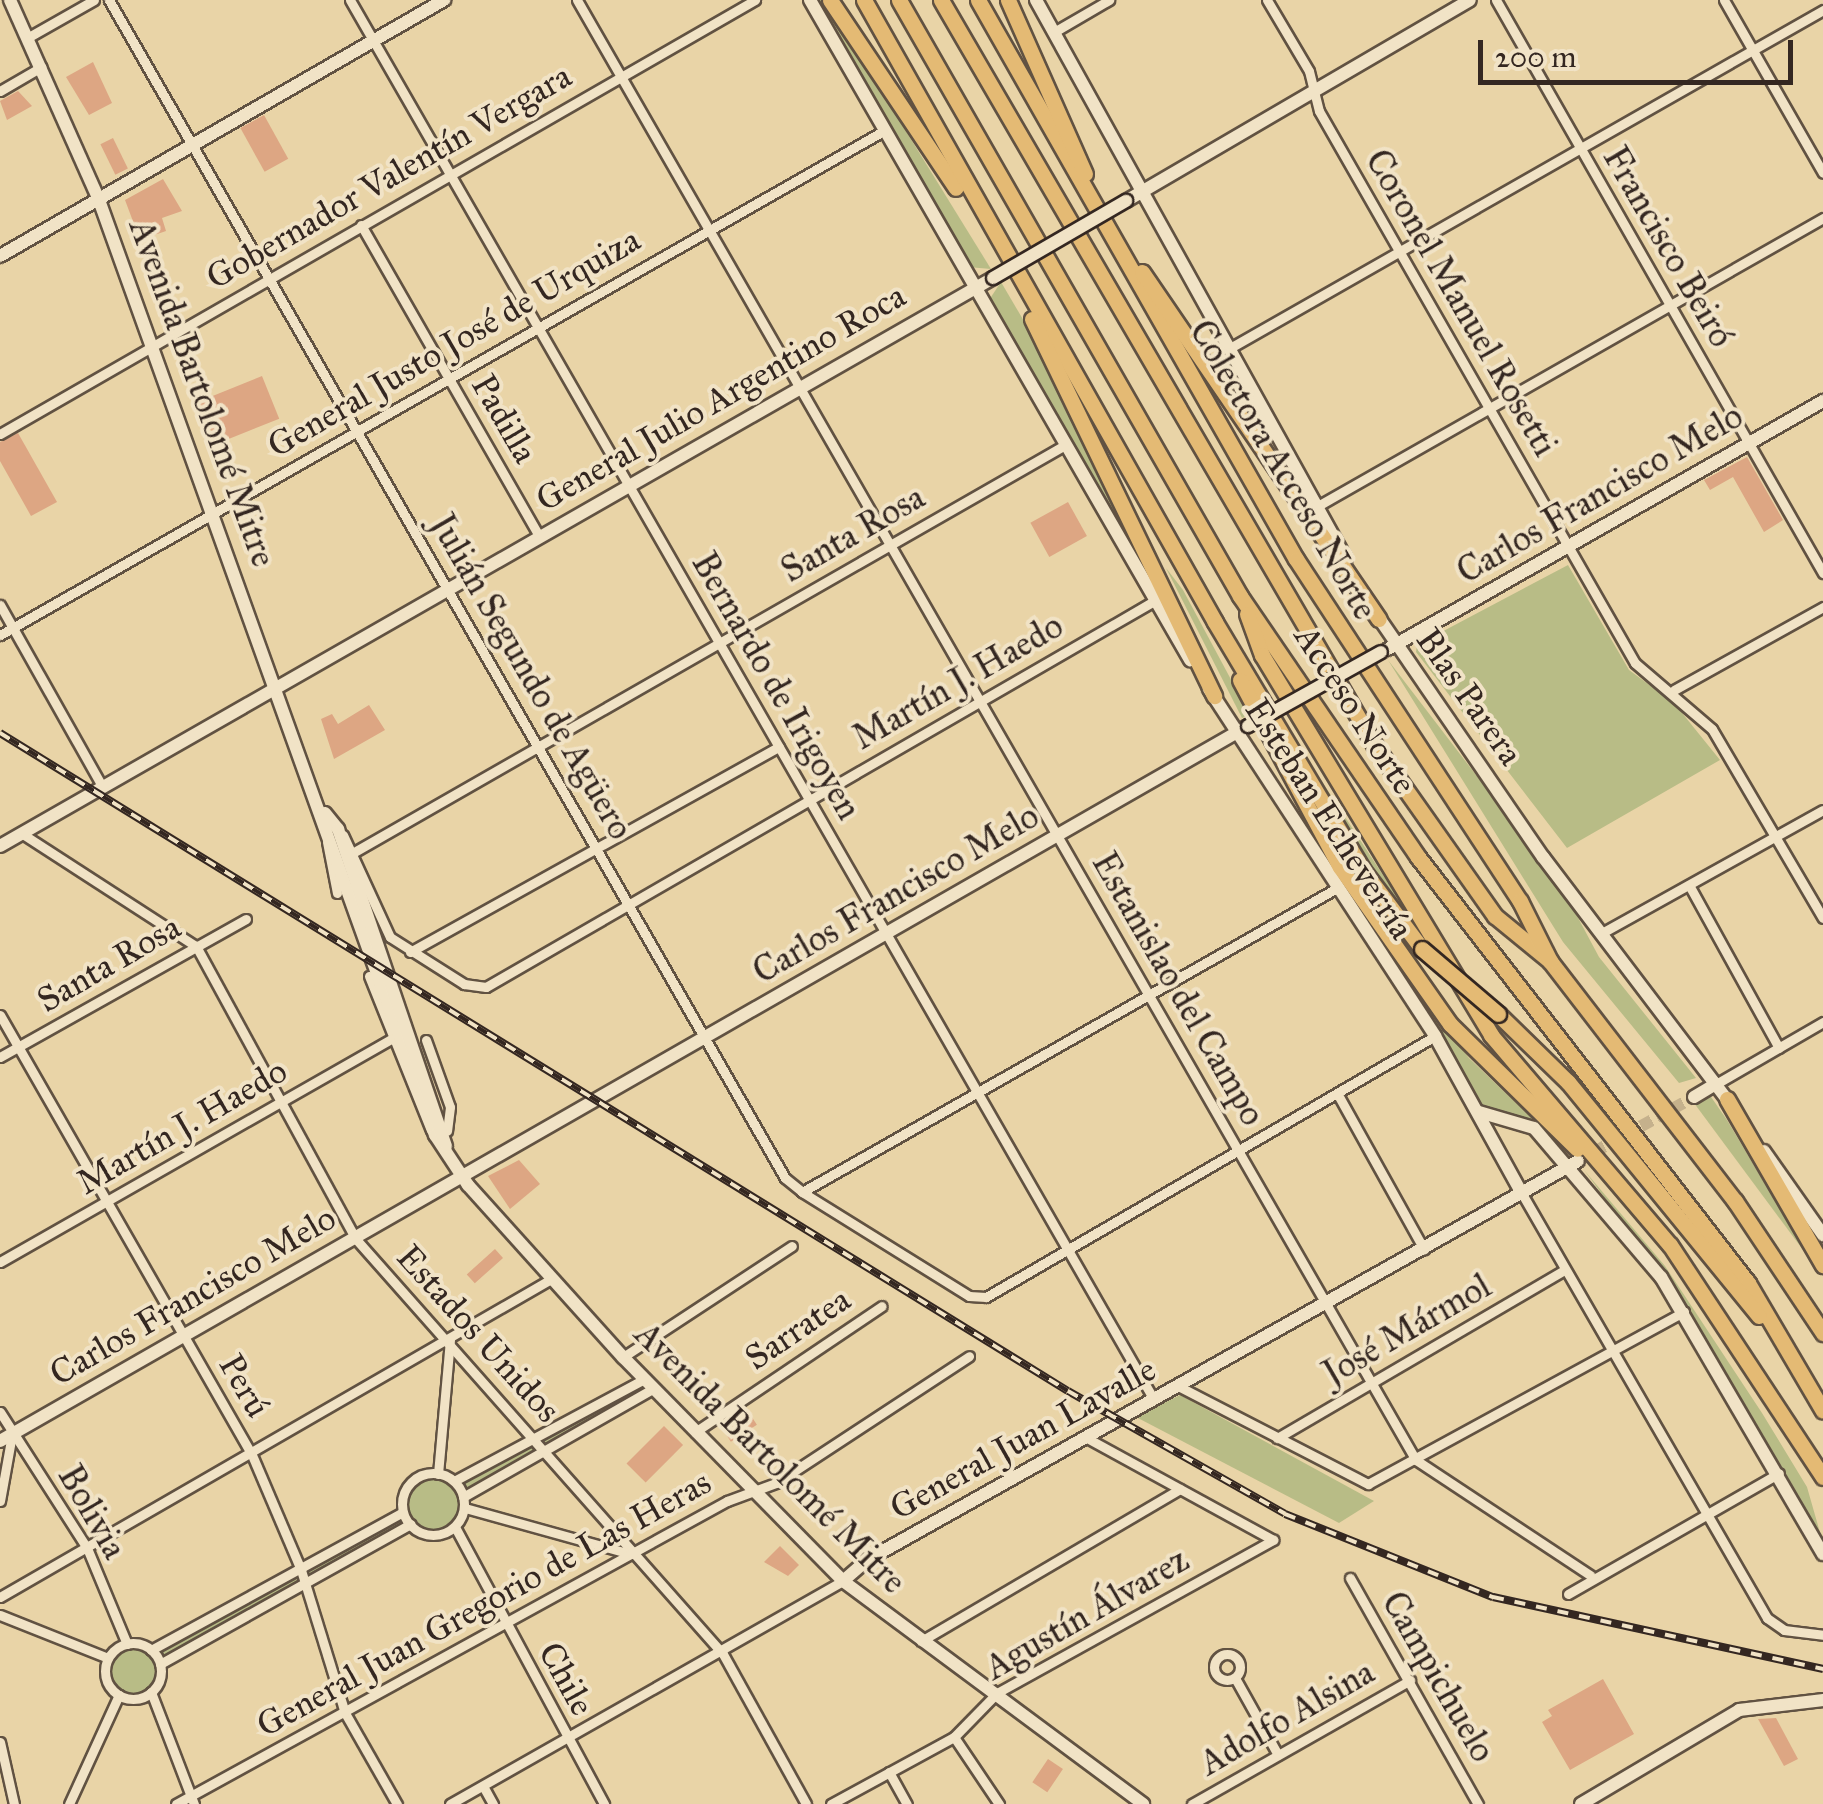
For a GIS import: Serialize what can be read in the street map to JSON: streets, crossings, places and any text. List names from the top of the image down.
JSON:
{
  "streets": {
    "highway": ["Colectora Acceso Norte", "Acceso Norte"],
    "street": [
      "Gobernador Valentín Vergara",
      "Francisco Beiró",
      "Coronel Manuel Rosetti",
      "General Justo José de Urquiza",
      "Avenida Bartolomé Mitre",
      "General Julio Argentino Roca",
      "Padilla",
      "Carlos Francisco Melo",
      "Santa Rosa",
      "Julián Segundo de Agüero",
      "Martín J. Haedo",
      "Bernardo de Irigoyen",
      "Blas Parera",
      "Esteban Echeverría",
      "Estanislao del Campo",
      "Sarratea",
      "José Mármol",
      "Estados Unidos",
      "Perú",
      "General Juan Lavalle",
      "Bolivia",
      "General Juan Gregorio de Las Heras",
      "Agustín Álvarez",
      "Campichuelo",
      "Chile",
      "Adolfo Alsina"
    ]
  },
  "crossings": [
    ["Gobernador Valentín Vergara", "Avenida Bartolomé Mitre"],
    ["Gobernador Valentín Vergara", "Padilla"],
    ["Gobernador Valentín Vergara", "Julián Segundo de Agüero"],
    ["Gobernador Valentín Vergara", "Bernardo de Irigoyen"],
    ["Gobernador Valentín Vergara", "Estanislao del Campo"],
    ["Francisco Beiró", "Carlos Francisco Melo"],
    ["Coronel Manuel Rosetti", "General Julio Argentino Roca"],
    ["Coronel Manuel Rosetti", "Carlos Francisco Melo"],
    ["General Justo José de Urquiza", "Avenida Bartolomé Mitre"],
    ["General Justo José de Urquiza", "Padilla"],
    ["General Justo José de Urquiza", "Julián Segundo de Agüero"],
    ["General Justo José de Urquiza", "Bernardo de Irigoyen"],
    ["General Justo José de Urquiza", "Esteban Echeverría"],
    ["General Justo José de Urquiza", "Estanislao del Campo"],
    ["Avenida Bartolomé Mitre", "General Julio Argentino Roca"],
    ["Avenida Bartolomé Mitre", "Carlos Francisco Melo"],
    ["Avenida Bartolomé Mitre", "Sarratea"],
    ["Avenida Bartolomé Mitre", "General Juan Lavalle"],
    ["Avenida Bartolomé Mitre", "General Juan Gregorio de Las Heras"],
    ["Avenida Bartolomé Mitre", "Agustín Álvarez"],
    ["General Julio Argentino Roca", "Padilla"],
    ["General Julio Argentino Roca", "Julián Segundo de Agüero"],
    ["General Julio Argentino Roca", "Bernardo de Irigoyen"],
    ["General Julio Argentino Roca", "Blas Parera"],
    ["General Julio Argentino Roca", "Esteban Echeverría"],
    ["General Julio Argentino Roca", "Estanislao del Campo"],
    ["General Julio Argentino Roca", "Estados Unidos"],
    ["Colectora Acceso Norte", "Acceso Norte"],
    ["Carlos Francisco Melo", "Julián Segundo de Agüero"],
    ["Carlos Francisco Melo", "Bernardo de Irigoyen"],
    ["Carlos Francisco Melo", "Blas Parera"],
    ["Carlos Francisco Melo", "Esteban Echeverría"],
    ["Carlos Francisco Melo", "Estanislao del Campo"],
    ["Carlos Francisco Melo", "Estados Unidos"],
    ["Carlos Francisco Melo", "Perú"],
    ["Carlos Francisco Melo", "Bolivia"],
    ["Santa Rosa", "Julián Segundo de Agüero"],
    ["Santa Rosa", "Bernardo de Irigoyen"],
    ["Santa Rosa", "Esteban Echeverría"],
    ["Santa Rosa", "Estanislao del Campo"],
    ["Santa Rosa", "Estados Unidos"],
    ["Santa Rosa", "Perú"],
    ["Julián Segundo de Agüero", "Martín J. Haedo"],
    ["Julián Segundo de Agüero", "Bernardo de Irigoyen"],
    ["Martín J. Haedo", "Bernardo de Irigoyen"],
    ["Martín J. Haedo", "Esteban Echeverría"],
    ["Martín J. Haedo", "Estanislao del Campo"],
    ["Martín J. Haedo", "Estados Unidos"],
    ["Martín J. Haedo", "Perú"],
    ["Bernardo de Irigoyen", "General Juan Lavalle"],
    ["Esteban Echeverría", "José Mármol"],
    ["Esteban Echeverría", "General Juan Lavalle"],
    ["Estanislao del Campo", "José Mármol"],
    ["Estanislao del Campo", "General Juan Lavalle"],
    ["Estados Unidos", "General Juan Lavalle"],
    ["Estados Unidos", "General Juan Gregorio de Las Heras"],
    ["Perú", "General Juan Gregorio de Las Heras"],
    ["General Juan Lavalle", "Chile"],
    ["General Juan Gregorio de Las Heras", "Chile"],
    ["Campichuelo", "Adolfo Alsina"]
  ],
  "scale_bar": "200 m"
}
